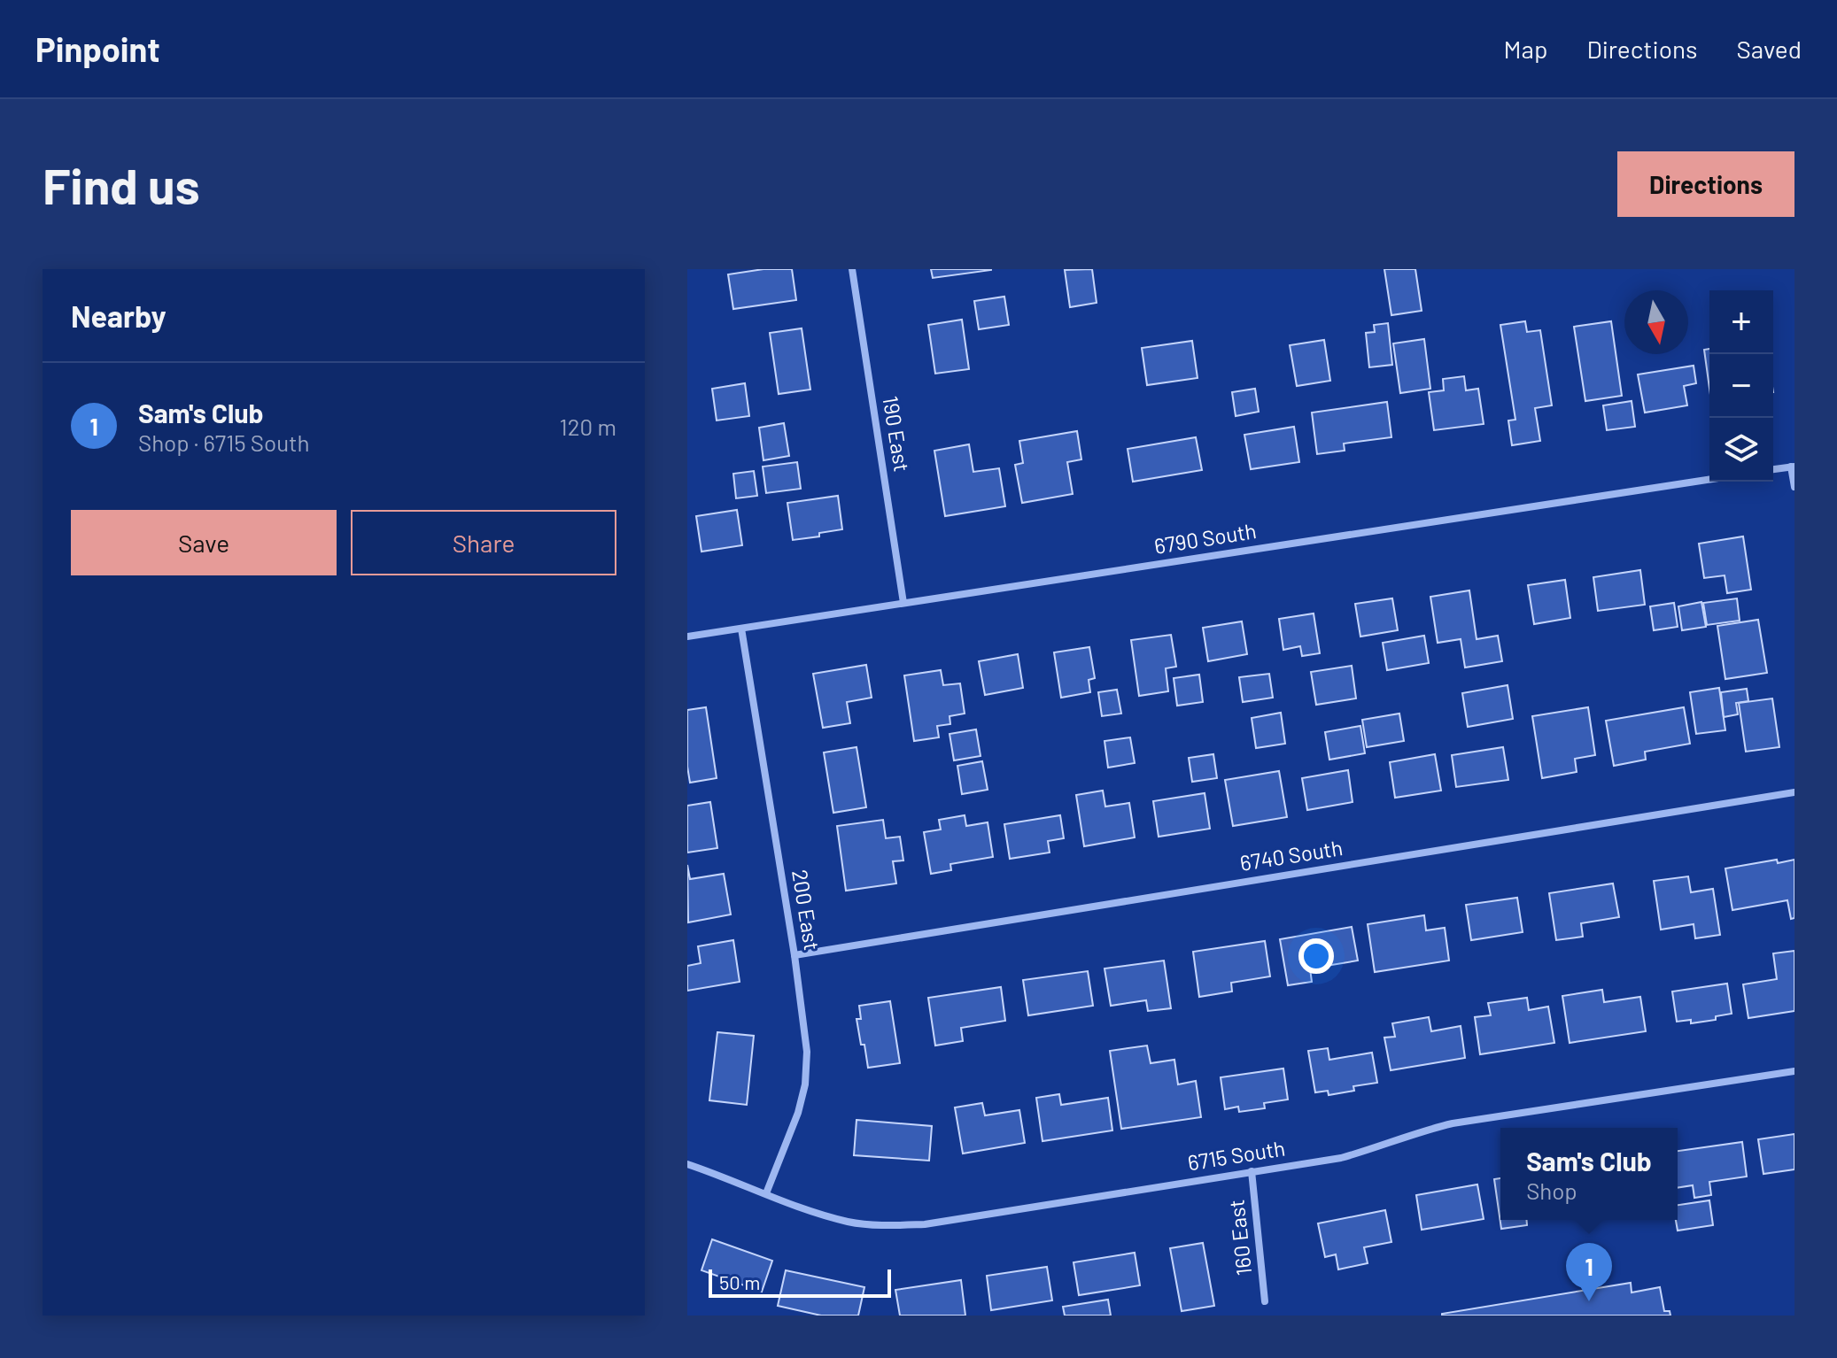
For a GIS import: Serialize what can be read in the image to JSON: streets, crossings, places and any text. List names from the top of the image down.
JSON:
{
  "streets": {
    "street": [
      "190 East",
      "6790 South",
      "6740 South",
      "200 East",
      "6715 South",
      "160 East"
    ]
  },
  "crossings": [
    ["190 East", "6790 South"],
    ["6790 South", "200 East"],
    ["6740 South", "200 East"],
    ["200 East", "6715 South"],
    ["6715 South", "160 East"]
  ],
  "scale_bar": "50 m",
  "north": "bottom",
  "page": {
    "header": "Pinpoint",
    "nav": ["Map", "Directions", "Saved"],
    "buttons": [
      "Directions",
      ["Save", "Share"]
    ],
    "title": "Find us",
    "heading": "Nearby",
    "map_buttons": ["+", "−"],
    "list": [
      {
        "mark": "1",
        "name": "Sam's Club",
        "note": "Shop · 6715 South",
        "value": "120 m"
      }
    ],
    "popup": ["Sam's Club", "Shop"],
    "pins": "1",
    "scale": "50 m"
  }
}
